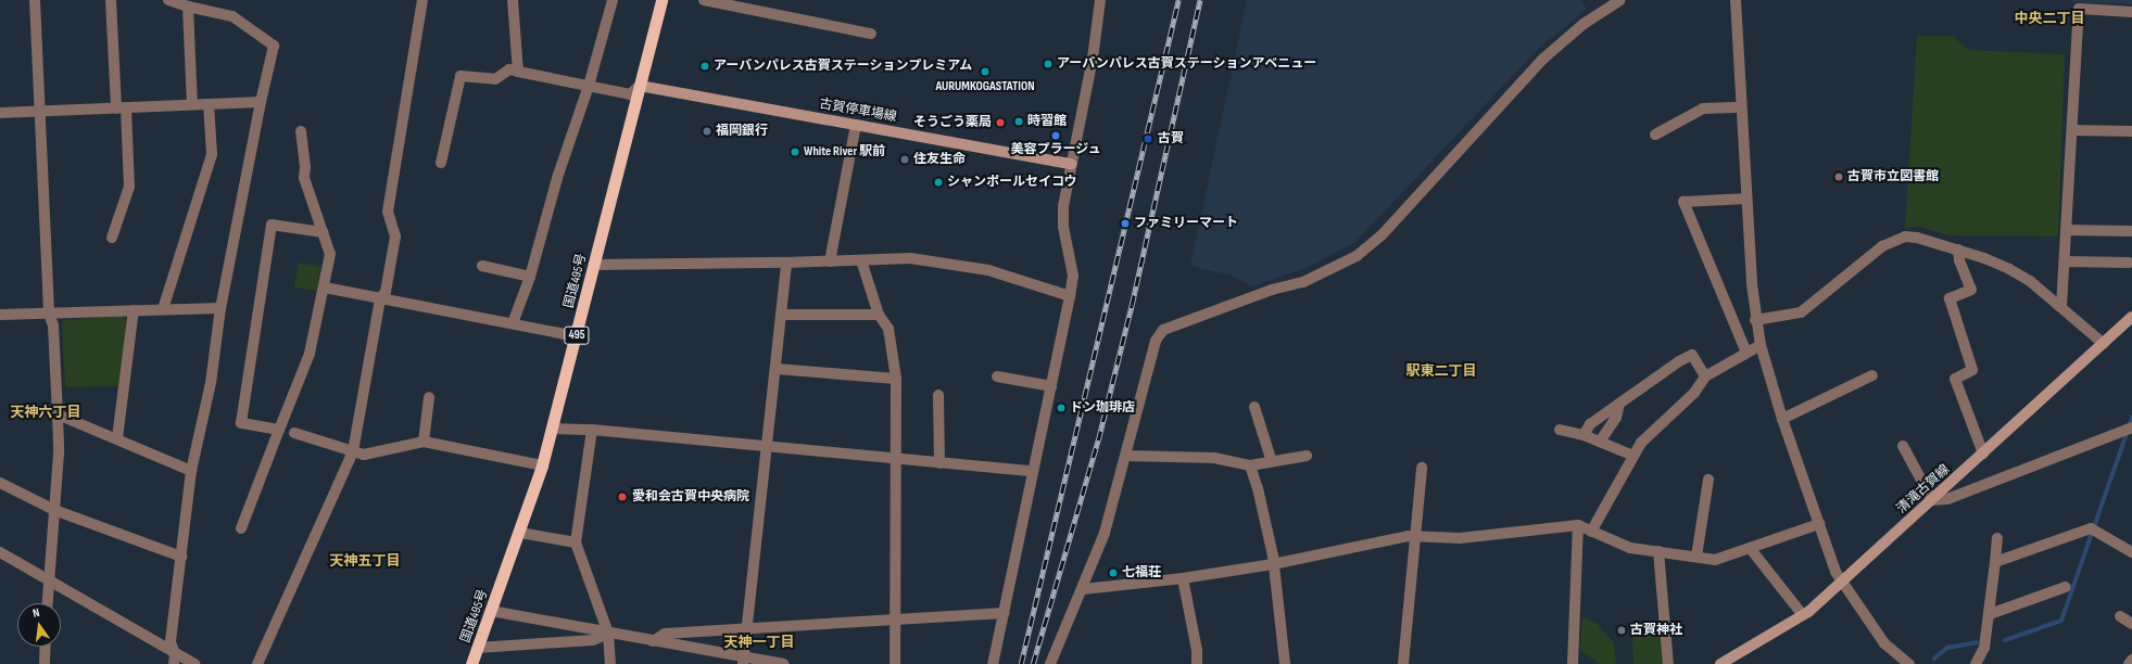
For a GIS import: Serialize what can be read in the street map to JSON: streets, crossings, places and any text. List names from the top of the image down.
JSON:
{
  "streets": {
    "highway": ["国道495号", "495"],
    "main road": ["古賀停車場線", "清滝古賀線"]
  },
  "crossings": [
    ["古賀停車場線", "国道495号"]
  ],
  "districts": [
    "中央二丁目",
    "駅東二丁目",
    "天神六丁目",
    "天神五丁目",
    "天神一丁目"
  ],
  "places": [
    "アーバンパレス古賀ステーションアベニュー",
    "アーバンパレス古賀ステーションプレミアム",
    "AURUMKOGASTATION",
    "時習館",
    "そうごう薬局",
    "福岡銀行",
    "美容プラージュ",
    "古賀",
    "White River 駅前",
    "住友生命",
    "古賀市立図書館",
    "シャンポールセイコウ",
    "ファミリーマート",
    "ドン珈琲店",
    "愛和会古賀中央病院",
    "七福荘",
    "古賀神社"
  ],
  "north": "top"
}
